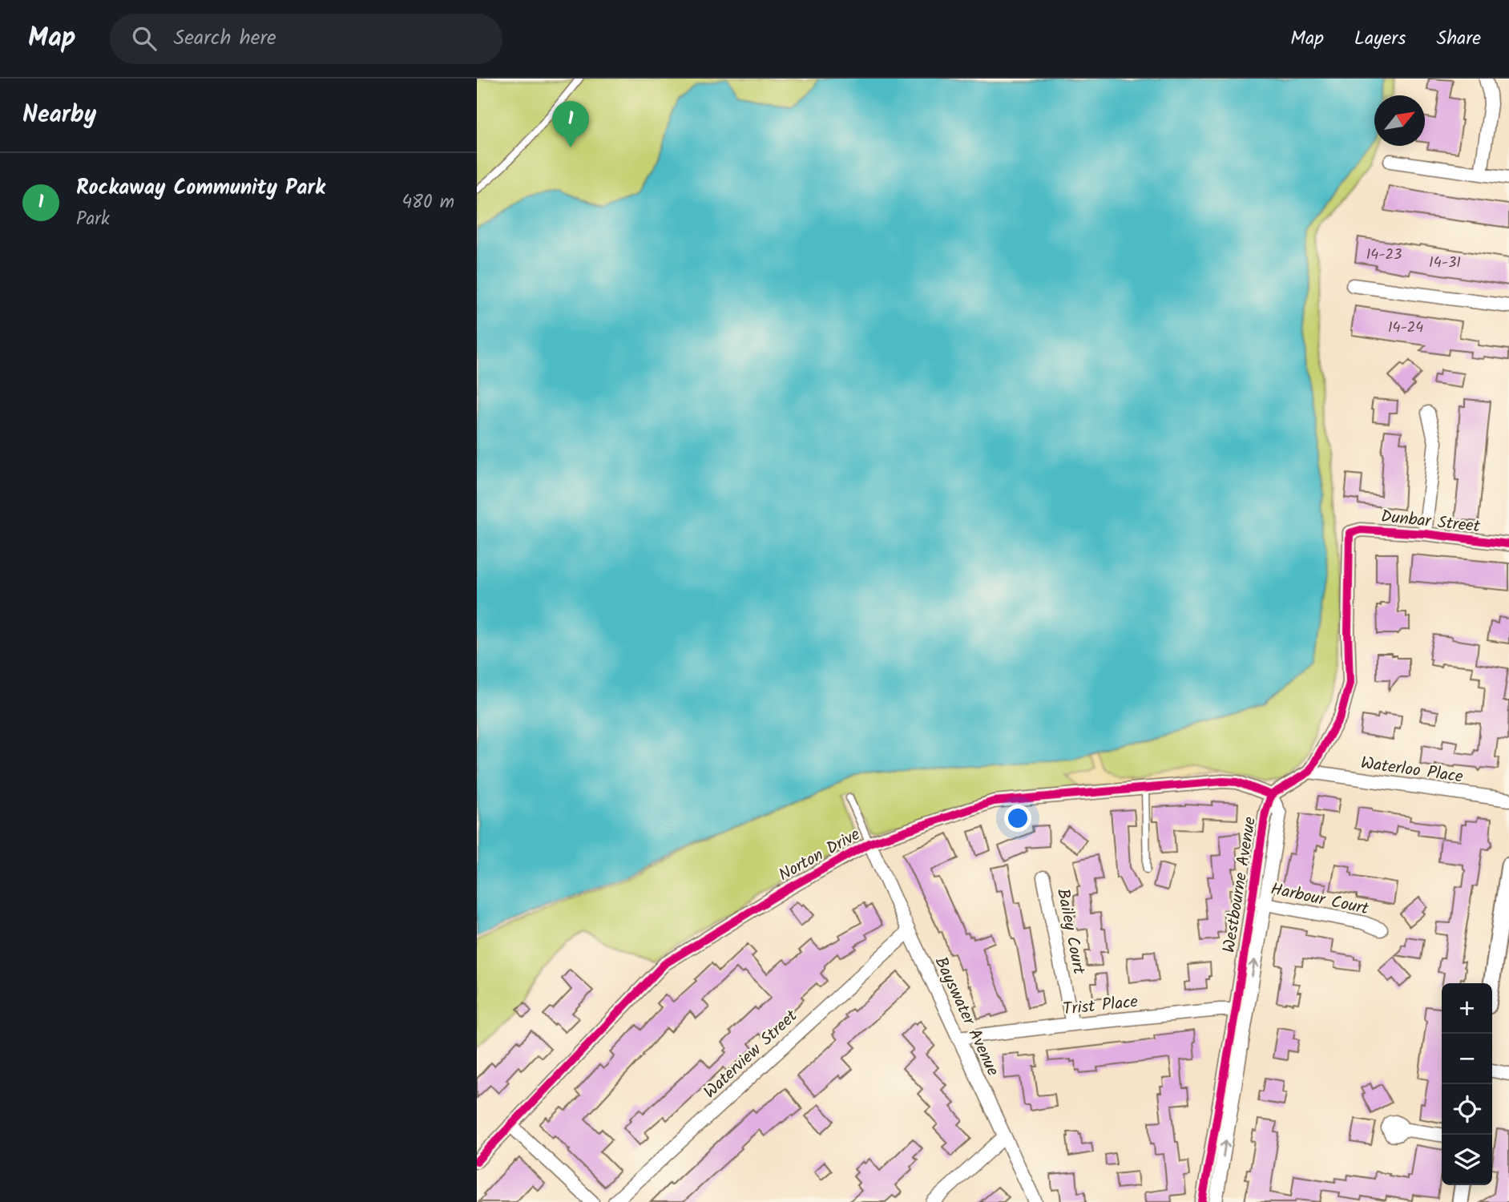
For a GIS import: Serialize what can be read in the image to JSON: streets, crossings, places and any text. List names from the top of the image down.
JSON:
{
  "streets": {
    "street": [
      "Dunbar Street",
      "Waterloo Place",
      "Norton Drive",
      "Westbourne Avenue",
      "Harbour Court",
      "Bailey Court",
      "Trist Place",
      "Bayswater Avenue",
      "Waterview Street"
    ]
  },
  "crossings": [
    ["Dunbar Street", "Waterloo Place"],
    ["Norton Drive", "Westbourne Avenue"],
    ["Norton Drive", "Bayswater Avenue"],
    ["Westbourne Avenue", "Harbour Court"],
    ["Westbourne Avenue", "Trist Place"],
    ["Bailey Court", "Trist Place"],
    ["Trist Place", "Bayswater Avenue"],
    ["Bayswater Avenue", "Waterview Street"]
  ],
  "house_numbers": ["14-23", "14-31", "14-24"],
  "north": "top right",
  "page": {
    "header": "Map",
    "search": "Search here",
    "nav": ["Map", "Layers", "Share"],
    "heading": "Nearby",
    "pins": "1",
    "list": [
      {
        "mark": "1",
        "name": "Rockaway Community Park",
        "note": "Park",
        "value": "480 m"
      }
    ],
    "map_buttons": ["+", "−"]
  }
}
